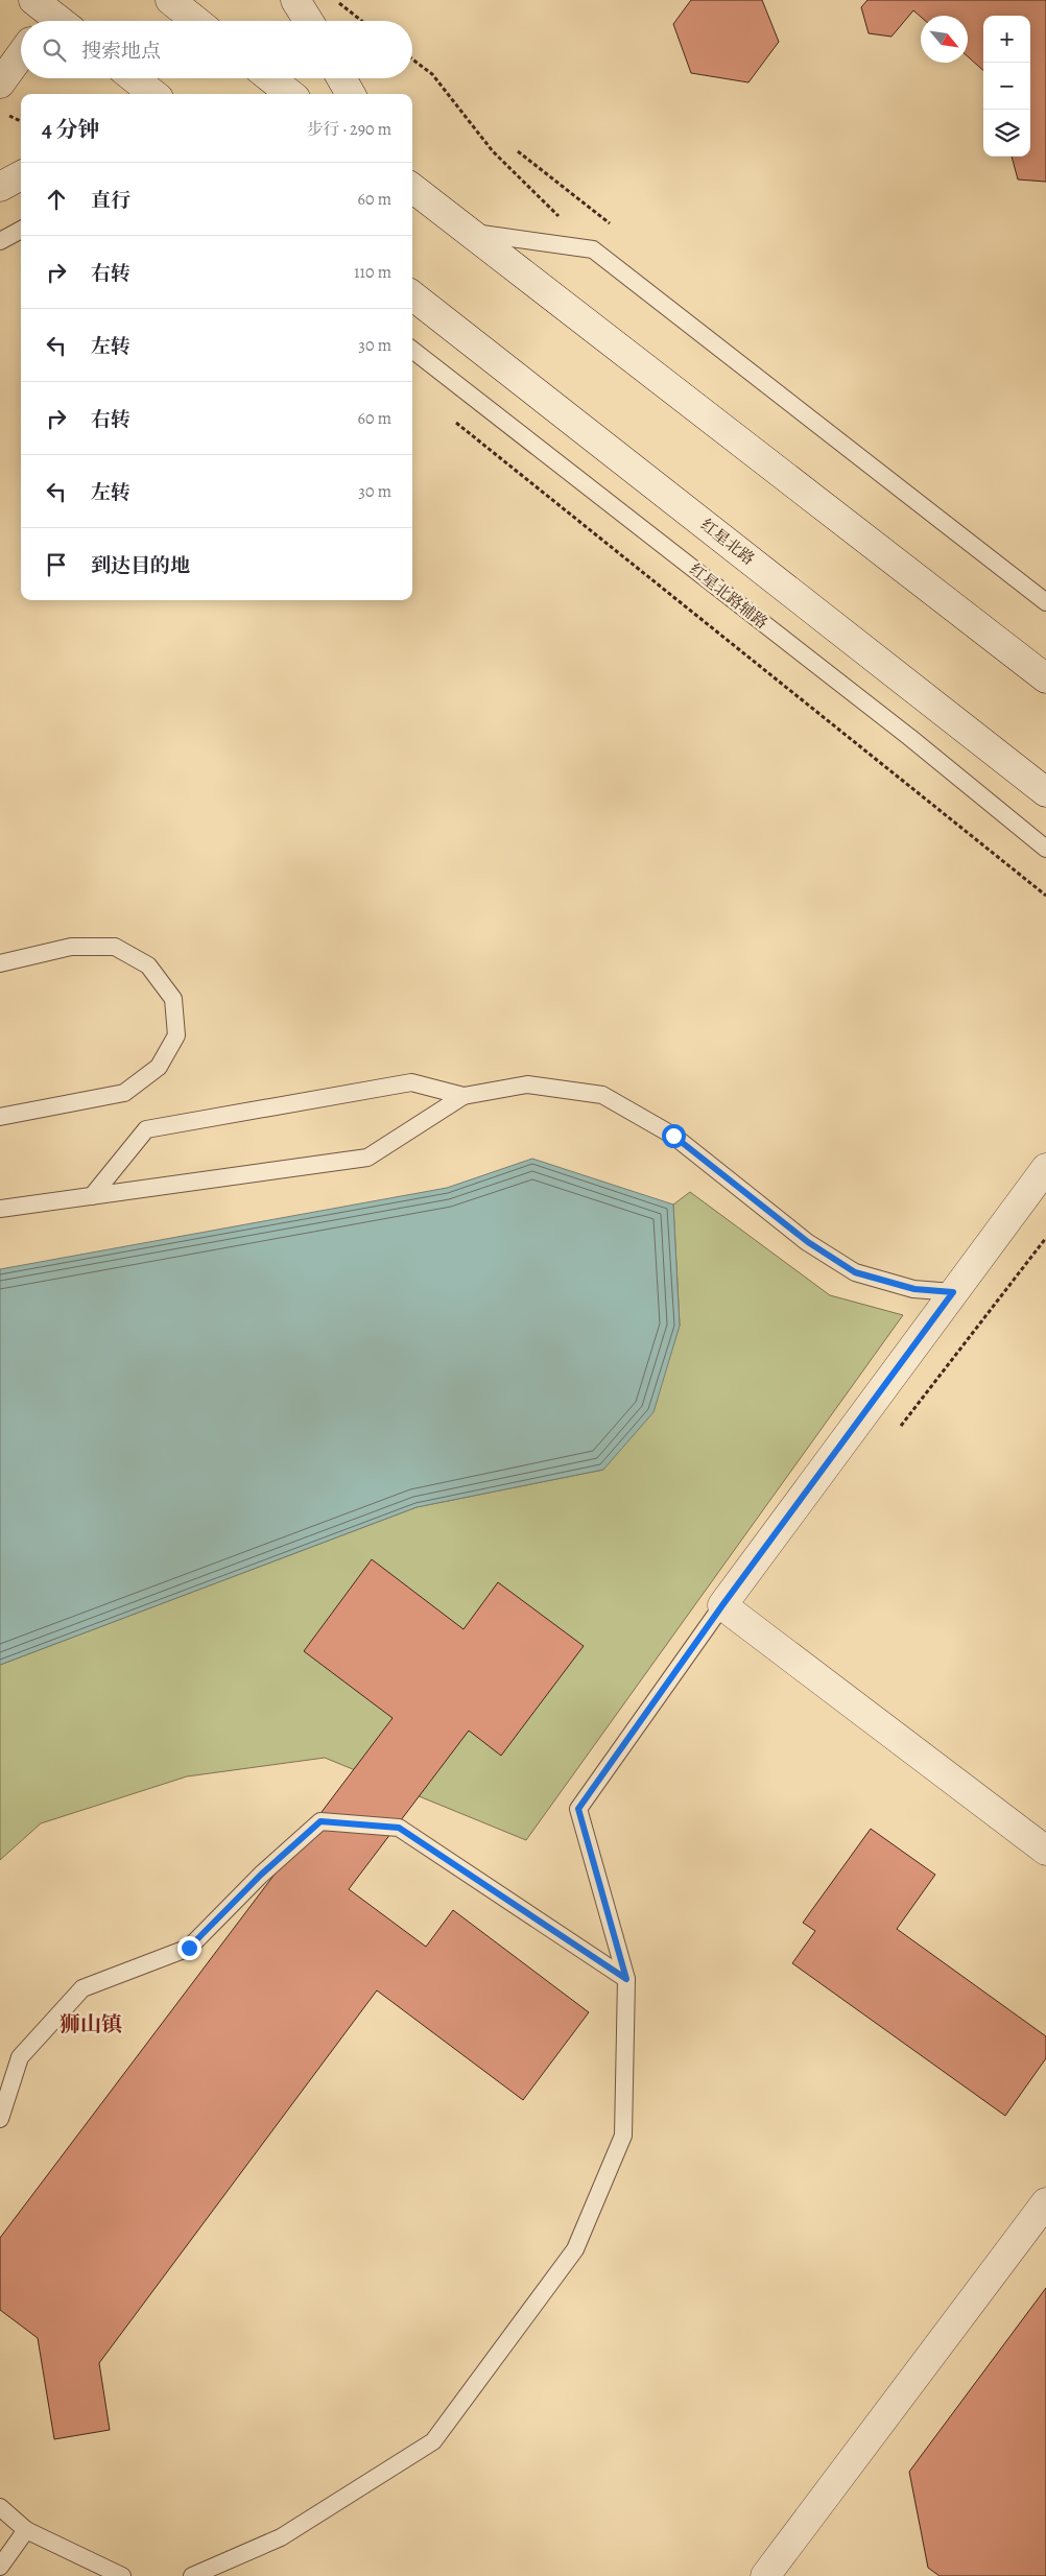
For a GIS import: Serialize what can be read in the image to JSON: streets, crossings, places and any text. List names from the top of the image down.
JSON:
{
  "streets": {
    "main road": ["红星北路"],
    "lane": ["红星北路辅路"]
  },
  "districts": ["狮山镇"],
  "north": "bottom right",
  "page": {
    "map_buttons": ["+", "−"],
    "search": "搜索地点",
    "heading": ["4 分钟", "步行 · 290 m"],
    "list": [
      ["直行", "60 m"],
      ["右转", "110 m"],
      ["左转", "30 m"],
      ["右转", "60 m"],
      ["左转", "30 m"],
      "到达目的地"
    ]
  }
}
